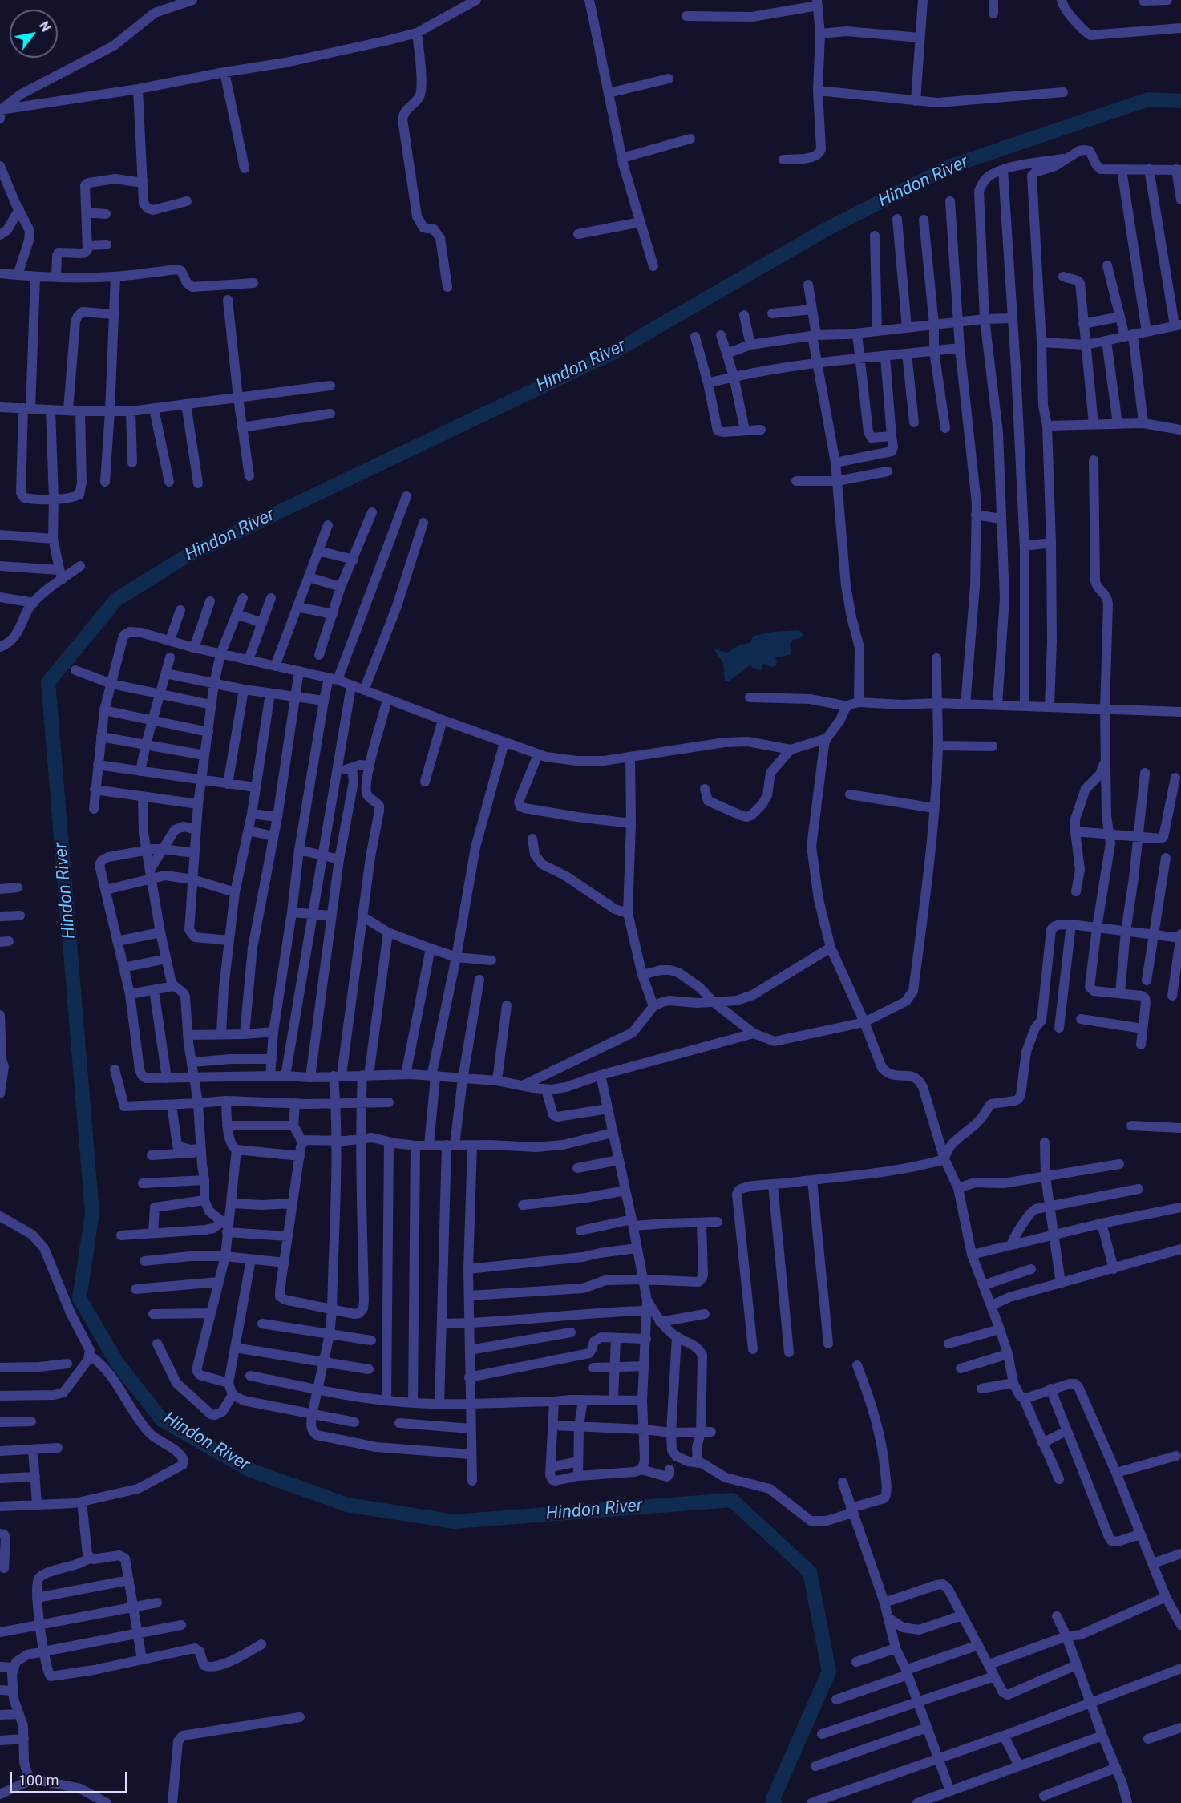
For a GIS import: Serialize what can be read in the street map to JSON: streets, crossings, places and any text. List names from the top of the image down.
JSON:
{
  "water": ["Hindon River"],
  "scale_bar": "100 m",
  "north": "top right"
}
